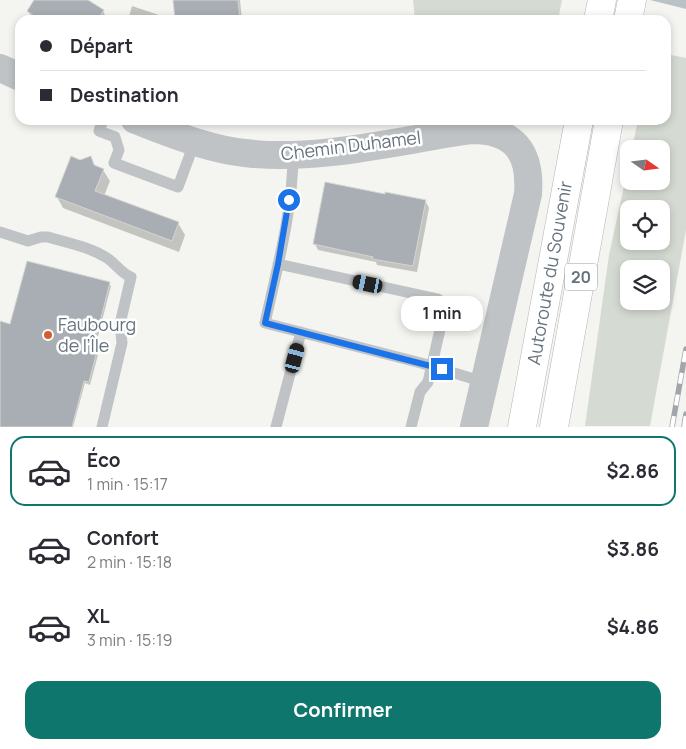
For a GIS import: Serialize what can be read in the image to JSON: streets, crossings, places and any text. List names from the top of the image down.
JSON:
{
  "streets": {
    "highway": ["Autoroute du Souvenir", "20"],
    "street": ["Chemin Duhamel"]
  },
  "places": ["Faubourg de l’Île"],
  "north": "right",
  "page": {
    "banner": ["Départ", "Destination"],
    "bubble": "1 min",
    "list": [
      {
        "name": "Éco",
        "note": "1 min · 15:17",
        "value": "$2.86"
      },
      {
        "name": "Confort",
        "note": "2 min · 15:18",
        "value": "$3.86"
      },
      {
        "name": "XL",
        "note": "3 min · 15:19",
        "value": "$4.86"
      }
    ],
    "buttons": "Confirmer"
  }
}
